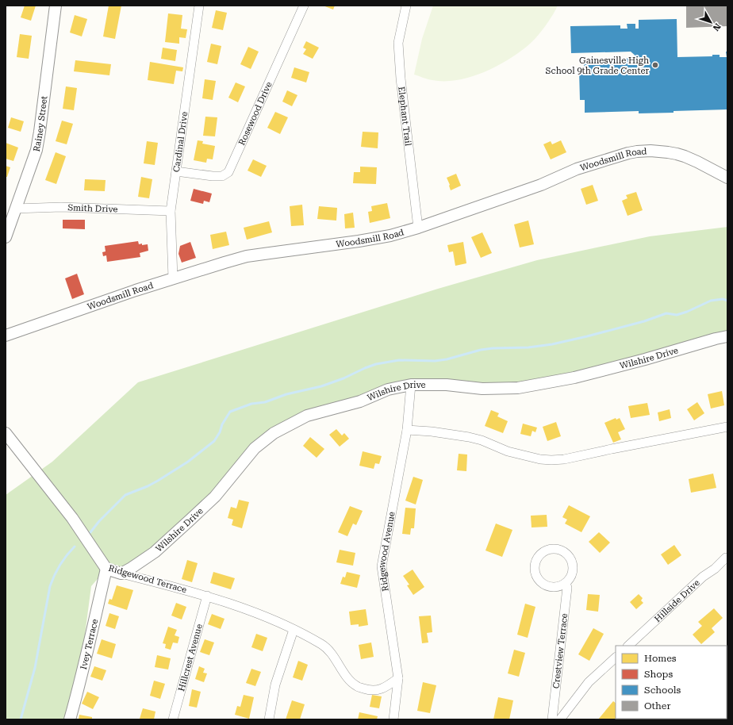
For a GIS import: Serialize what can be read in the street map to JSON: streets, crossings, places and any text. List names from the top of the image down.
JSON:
{
  "streets": {
    "street": [
      "Rosewood Drive",
      "Elephant Trail",
      "Rainey Street",
      "Cardinal Drive",
      "Woodsmill Road",
      "Smith Drive",
      "Wilshire Drive",
      "Ridgewood Avenue",
      "Ridgewood Terrace",
      "Hillside Drive",
      "Ivey Terrace",
      "Crestview Terrace",
      "Hillcrest Avenue"
    ]
  },
  "crossings": [
    ["Rosewood Drive", "Cardinal Drive"],
    ["Elephant Trail", "Woodsmill Road"],
    ["Rainey Street", "Smith Drive"],
    ["Cardinal Drive", "Woodsmill Road"],
    ["Cardinal Drive", "Smith Drive"],
    ["Wilshire Drive", "Ridgewood Avenue"],
    ["Wilshire Drive", "Ridgewood Terrace"],
    ["Ridgewood Avenue", "Ridgewood Terrace"],
    ["Ridgewood Terrace", "Ivey Terrace"],
    ["Ridgewood Terrace", "Hillcrest Avenue"]
  ],
  "places": ["Gainesville High School 9th Grade Center"],
  "legend": [
    "Homes",
    "Shops",
    "Schools",
    "Other"
  ],
  "north": "bottom right"
}
